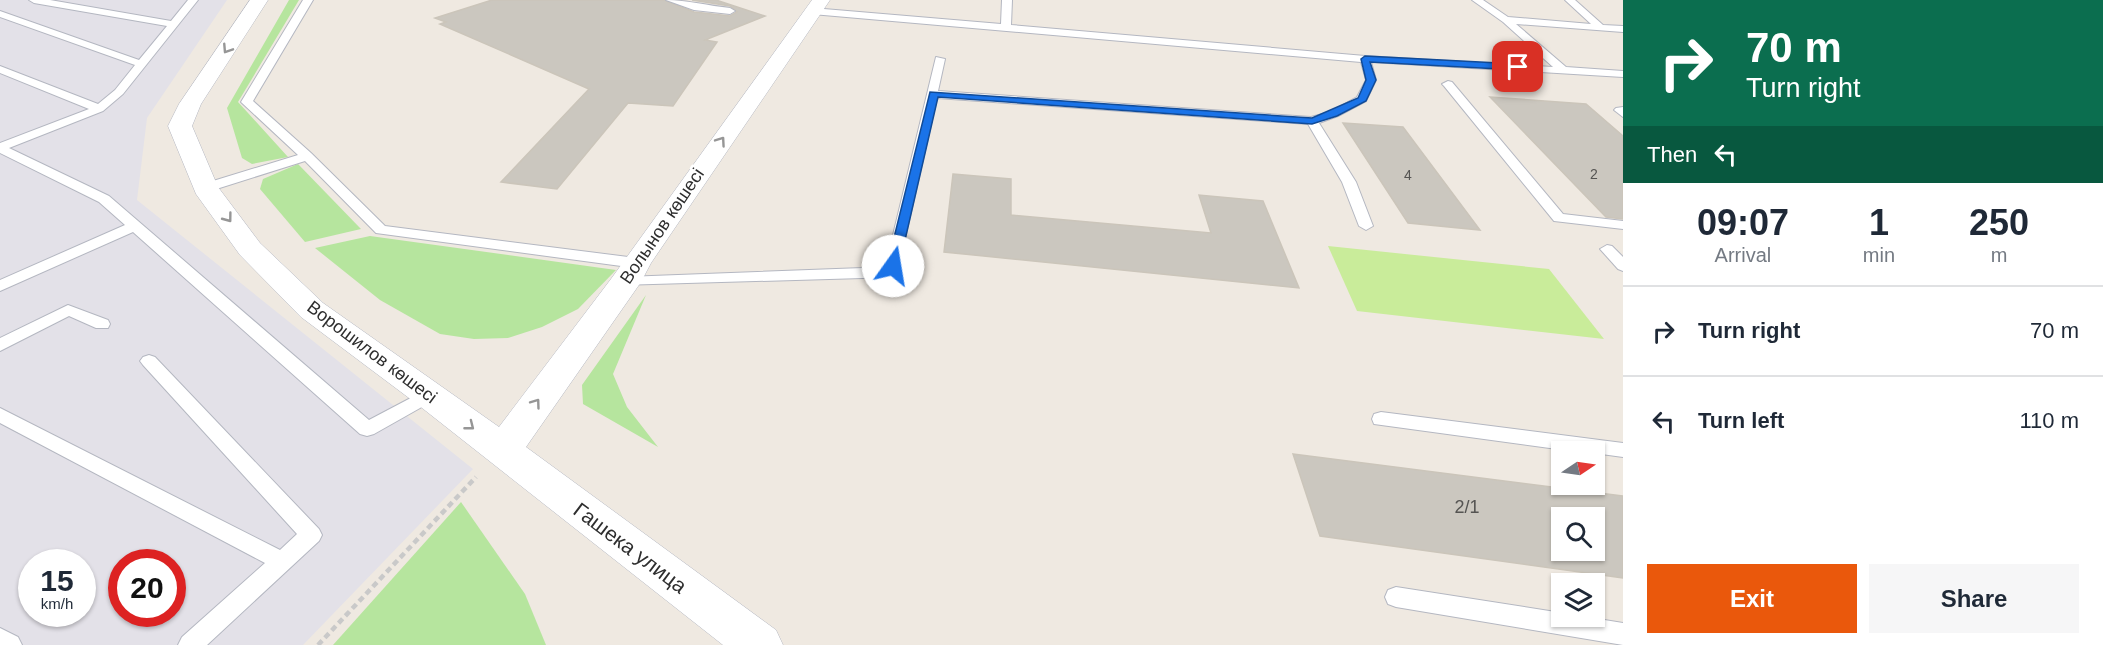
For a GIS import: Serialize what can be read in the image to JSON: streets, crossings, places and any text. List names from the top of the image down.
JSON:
{
  "streets": {
    "street": ["Волынов көшесі", "Ворошилов көшесі", "Гашека улица"]
  },
  "crossings": [
    ["Волынов көшесі", "Ворошилов көшесі"],
    ["Волынов көшесі", "Гашека улица"],
    ["Ворошилов көшесі", "Гашека улица"]
  ],
  "one_way": ["Волынов көшесі", "Ворошилов көшесі"],
  "house_numbers": ["2", "4", "2/1"],
  "north": "right",
  "page": {
    "turn": ["70 m", "Turn right"],
    "then": "Then",
    "eta": [
      "09:07",
      "Arrival",
      "1",
      "min",
      "250",
      "m"
    ],
    "list": [
      {
        "name": "Turn right",
        "value": "70 m"
      },
      {
        "name": "Turn left",
        "value": "110 m"
      }
    ],
    "speed": "15 km/h",
    "limit": "20",
    "buttons": ["Exit", "Share"]
  }
}
